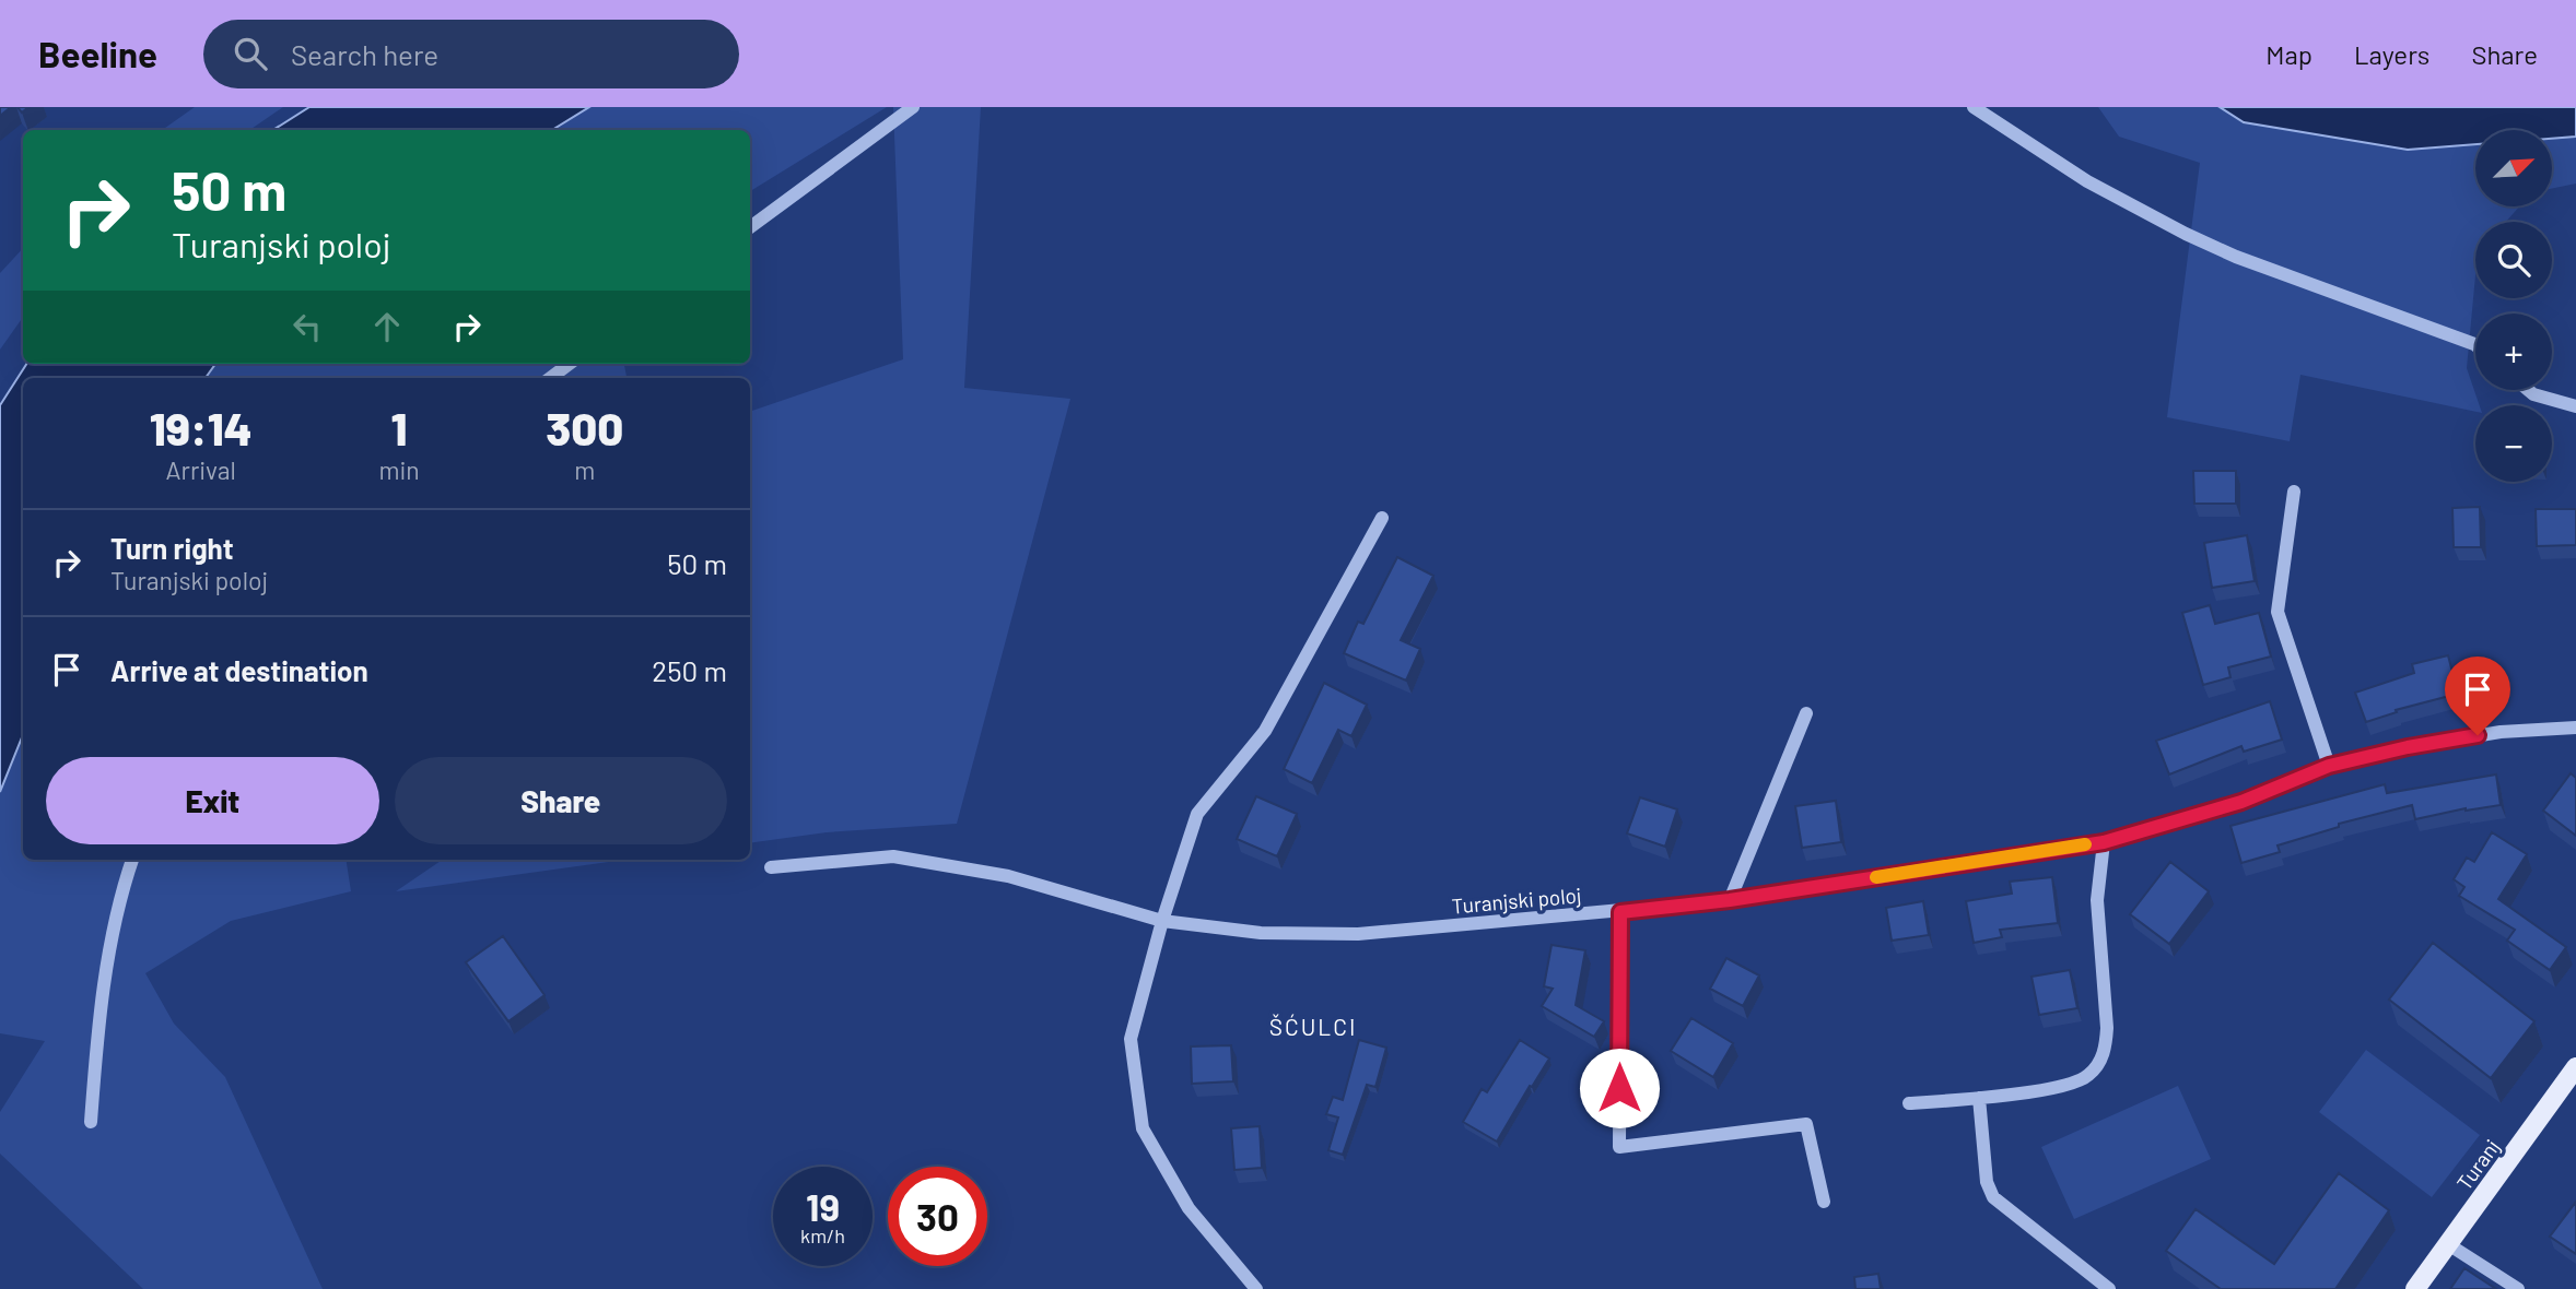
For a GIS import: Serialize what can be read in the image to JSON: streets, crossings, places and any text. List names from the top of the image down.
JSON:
{
  "streets": {
    "main road": ["Turanj"],
    "street": ["Turanjski poloj"]
  },
  "districts": ["ŠĆULCI"],
  "north": "top right",
  "page": {
    "header": "Beeline",
    "search": "Search here",
    "nav": ["Map", "Layers", "Share"],
    "map_buttons": ["+", "−"],
    "turn": ["50 m", "Turanjski poloj"],
    "eta": [
      "19:14",
      "Arrival",
      "1",
      "min",
      "300",
      "m"
    ],
    "list": [
      {
        "name": "Turn right",
        "note": "Turanjski poloj",
        "value": "50 m"
      },
      {
        "name": "Arrive at destination",
        "value": "250 m"
      }
    ],
    "buttons": ["Exit", "Share"],
    "speed": "19 km/h",
    "limit": "30"
  }
}
